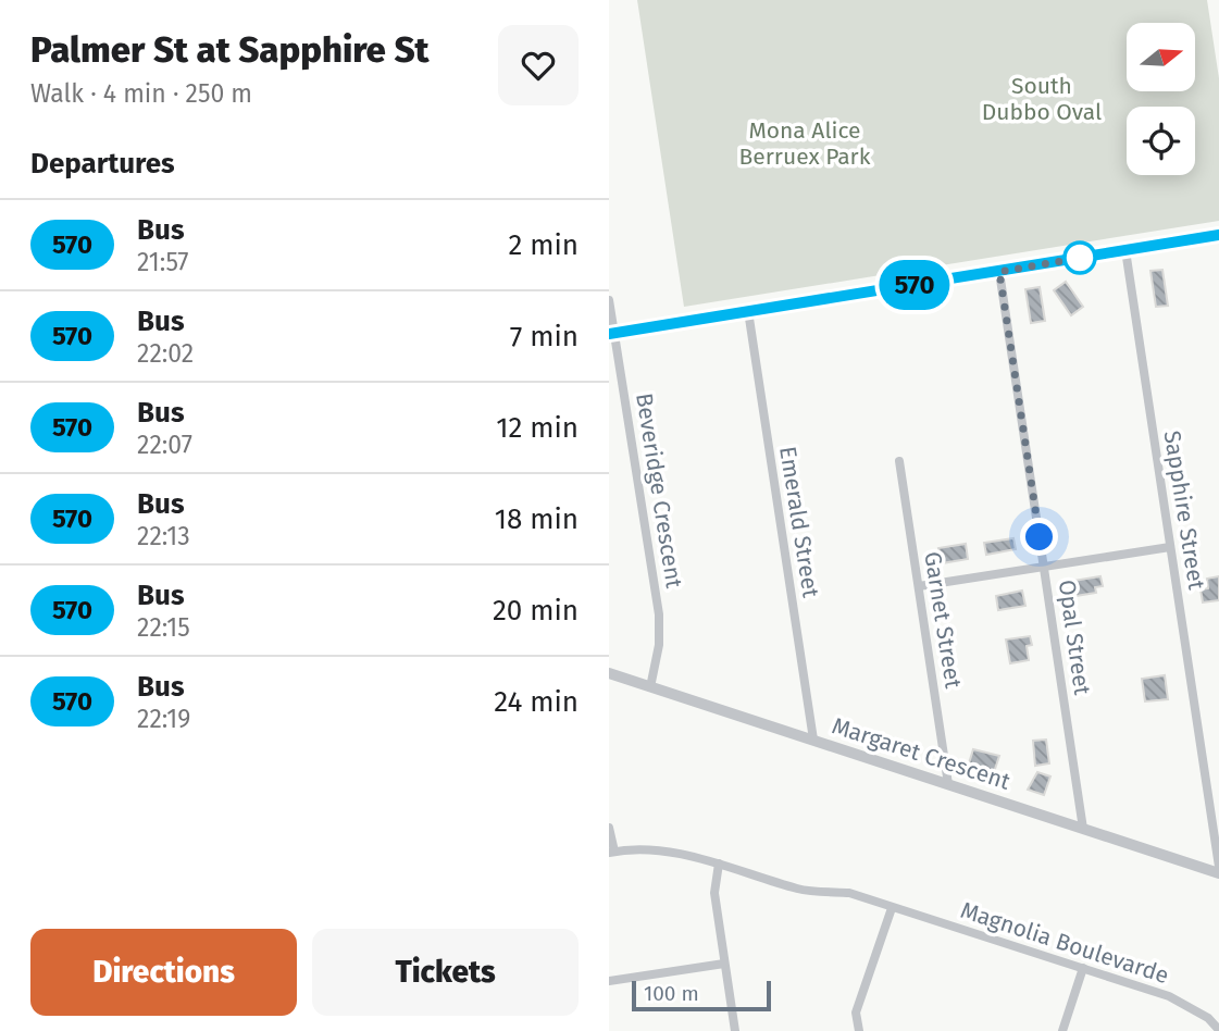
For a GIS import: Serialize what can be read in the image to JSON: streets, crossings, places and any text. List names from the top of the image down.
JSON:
{
  "streets": {
    "street": [
      "Beveridge Crescent",
      "Sapphire Street",
      "Emerald Street",
      "Garnet Street",
      "Opal Street",
      "Margaret Crescent",
      "Magnolia Boulevarde"
    ]
  },
  "crossings": [
    ["Beveridge Crescent", "Margaret Crescent"],
    ["Emerald Street", "Margaret Crescent"],
    ["Garnet Street", "Margaret Crescent"],
    ["Opal Street", "Margaret Crescent"]
  ],
  "parks": ["South Dubbo Oval", "Mona Alice Berruex Park"],
  "lines": ["bus line 570"],
  "scale_bar": "100 m",
  "north": "right",
  "page": {
    "heading": [
      ["Palmer St at Sapphire St", "Walk · 4 min · 250 m"],
      "Departures"
    ],
    "on_map": "570",
    "list": [
      {
        "mark": "570",
        "name": "Bus",
        "note": "21:57",
        "value": "2 min"
      },
      {
        "mark": "570",
        "name": "Bus",
        "note": "22:02",
        "value": "7 min"
      },
      {
        "mark": "570",
        "name": "Bus",
        "note": "22:07",
        "value": "12 min"
      },
      {
        "mark": "570",
        "name": "Bus",
        "note": "22:13",
        "value": "18 min"
      },
      {
        "mark": "570",
        "name": "Bus",
        "note": "22:15",
        "value": "20 min"
      },
      {
        "mark": "570",
        "name": "Bus",
        "note": "22:19",
        "value": "24 min"
      }
    ],
    "buttons": ["Directions", "Tickets"],
    "scale": "100 m"
  }
}
